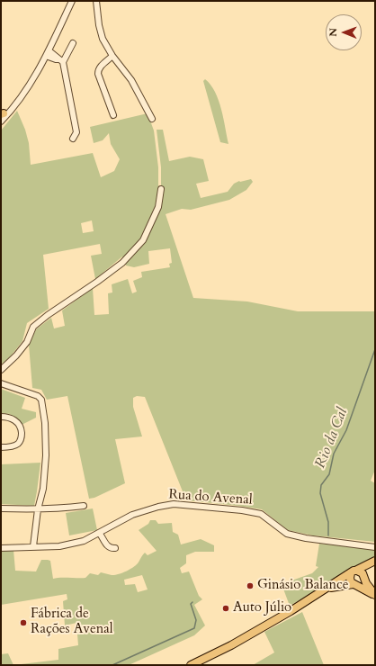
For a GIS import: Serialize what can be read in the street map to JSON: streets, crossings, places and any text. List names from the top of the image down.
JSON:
{
  "streets": {
    "street": ["Rua do Avenal"]
  },
  "water": ["Rio da Cal"],
  "places": ["Ginásio Balance", "Auto Júlio", "Fábrica de Rações Avenal"],
  "north": "left"
}
